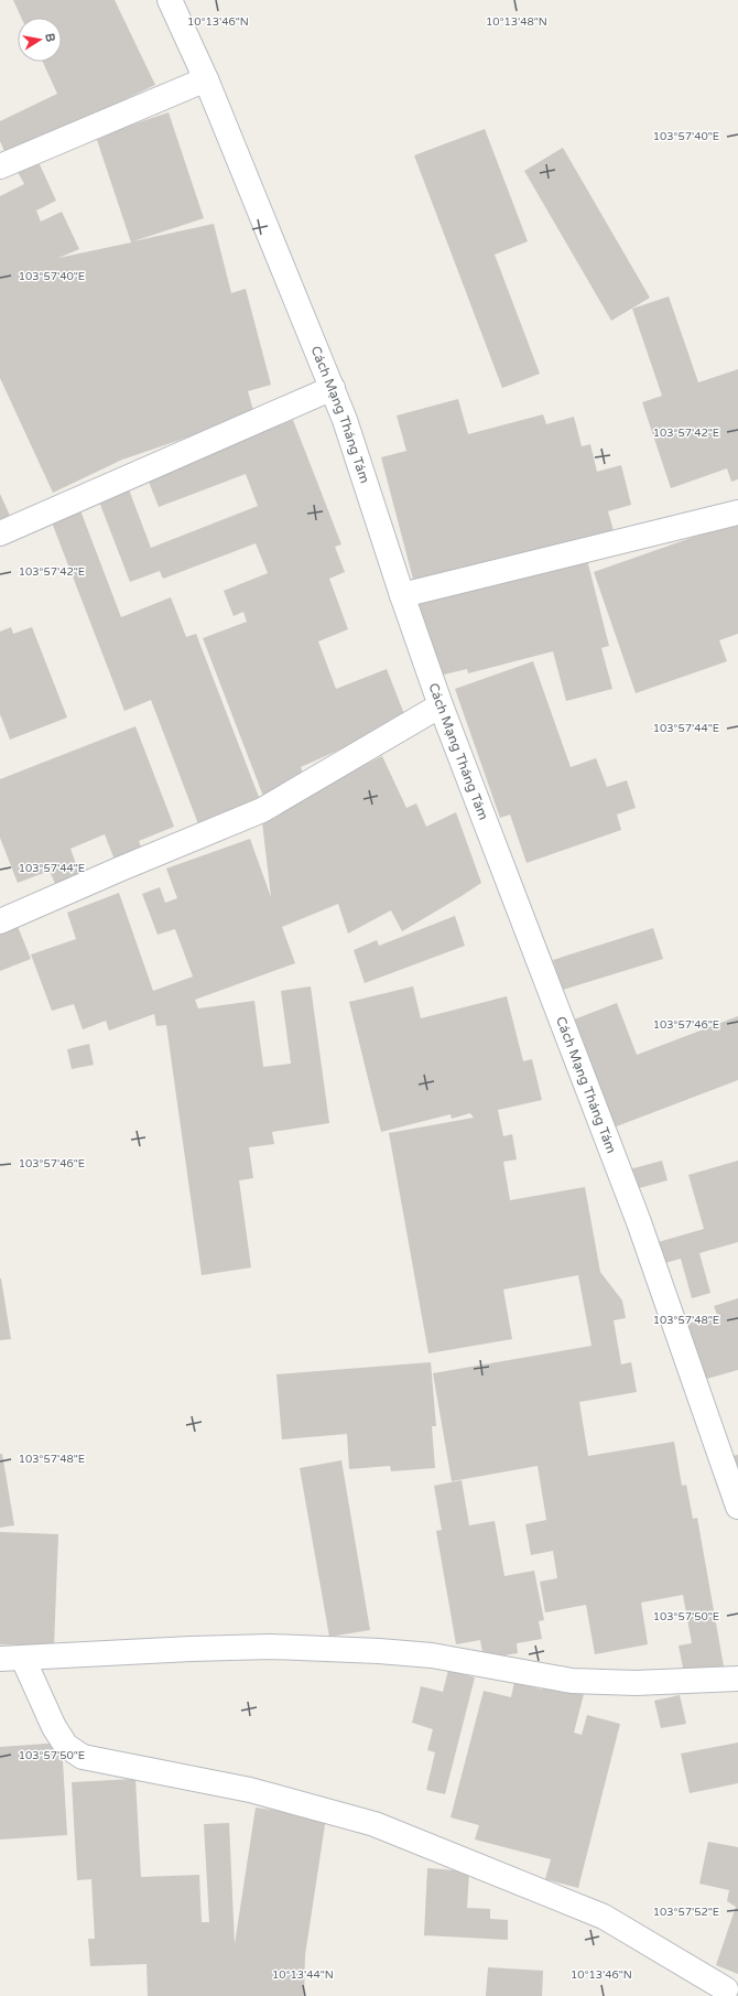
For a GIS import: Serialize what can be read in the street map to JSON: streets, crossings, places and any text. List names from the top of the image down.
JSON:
{
  "streets": {
    "street": ["Cách Mạng Tháng Tám"]
  },
  "north": "right",
  "coordinates": [
    "10°13'46\"N",
    "10°13'48\"N",
    "103°57'40\"E",
    "103°57'42\"E",
    "103°57'44\"E",
    "103°57'46\"E",
    "103°57'48\"E",
    "103°57'50\"E",
    "103°57'52\"E",
    "10°13'44\"N"
  ]
}
